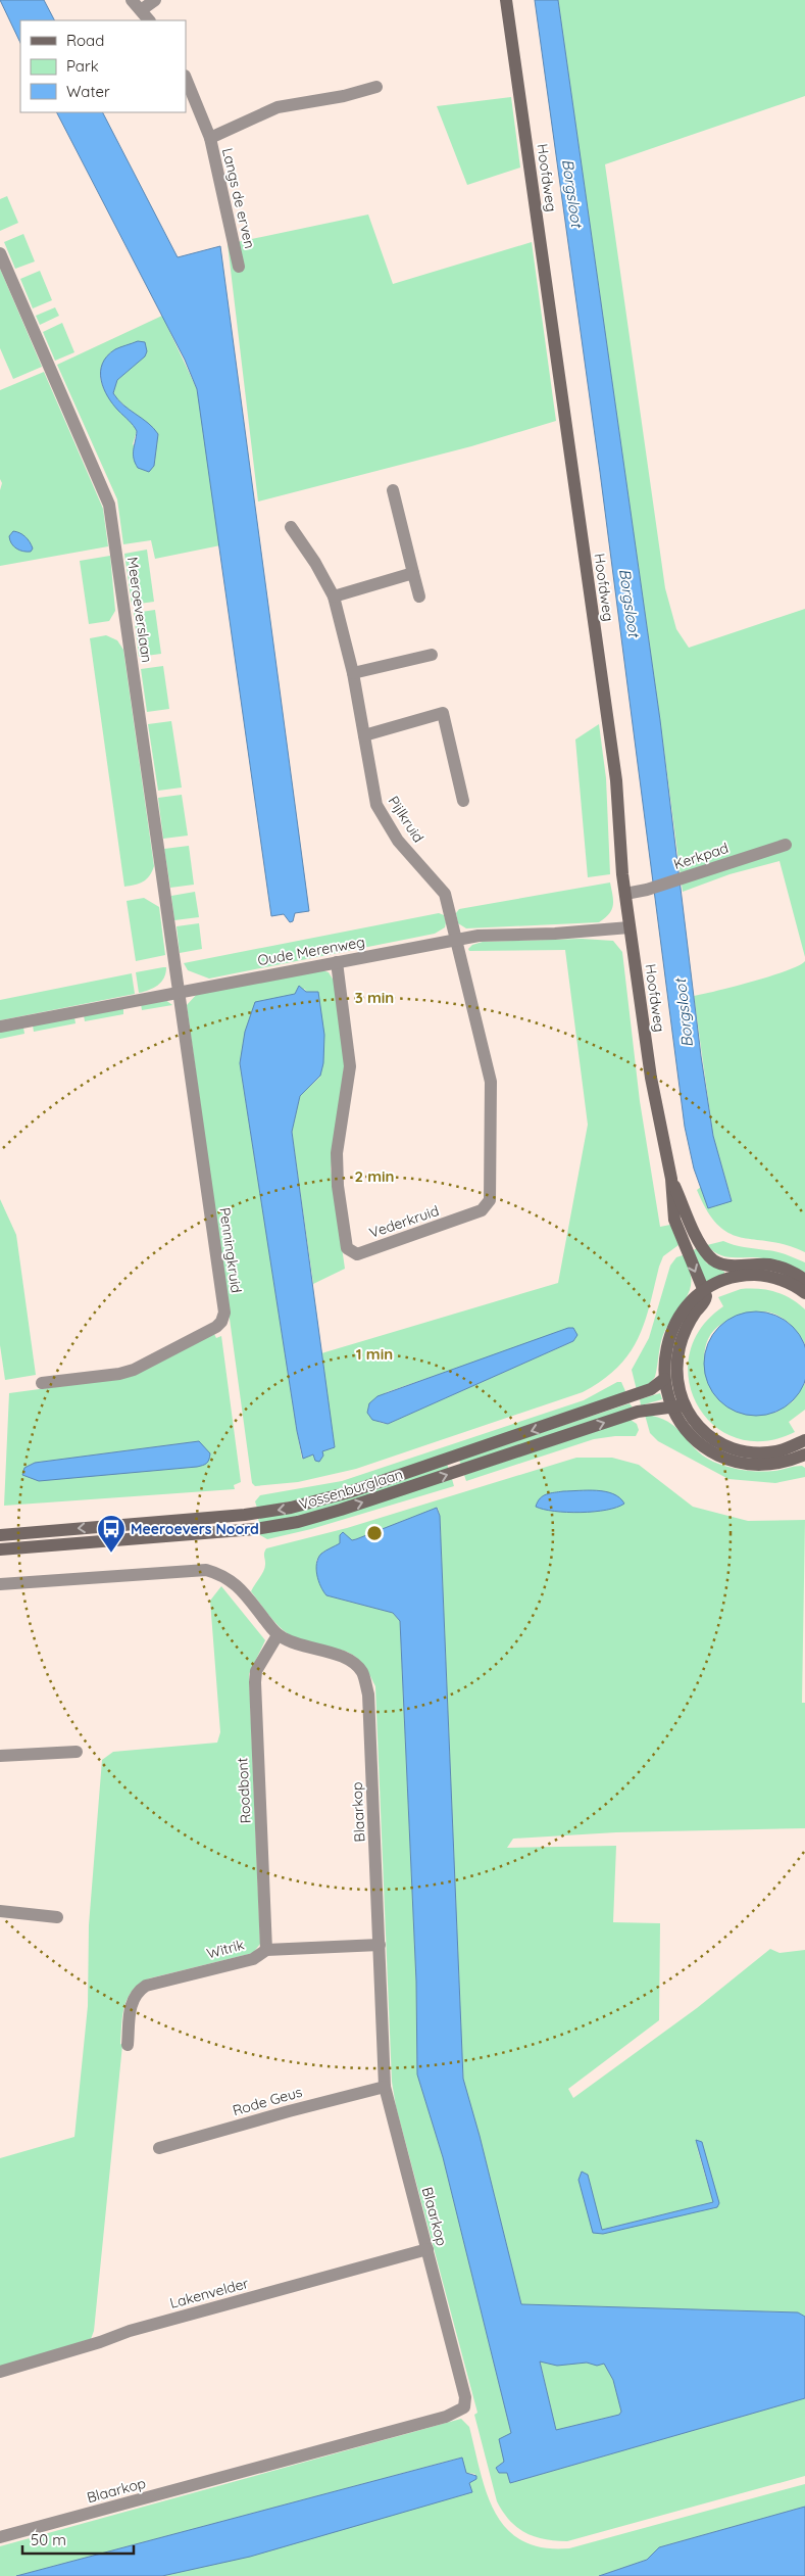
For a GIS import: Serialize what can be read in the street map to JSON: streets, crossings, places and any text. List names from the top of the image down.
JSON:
{
  "streets": {
    "main road": ["Hoofdweg", "Vossenburglaan"],
    "street": [
      "Langs de erven",
      "Meeroeverslaan",
      "Pijlkruid",
      "Kerkpad",
      "Oude Merenweg",
      "Vederkruid",
      "Penningkruid",
      "Roodbont",
      "Blaarkop",
      "Witrik",
      "Rode Geus",
      "Lakenvelder"
    ]
  },
  "crossings": [
    ["Hoofdweg", "Kerkpad"],
    ["Hoofdweg", "Oude Merenweg"],
    ["Meeroeverslaan", "Oude Merenweg"],
    ["Meeroeverslaan", "Penningkruid"],
    ["Pijlkruid", "Oude Merenweg"],
    ["Pijlkruid", "Vederkruid"],
    ["Oude Merenweg", "Vederkruid"],
    ["Oude Merenweg", "Penningkruid"],
    ["Roodbont", "Blaarkop"],
    ["Roodbont", "Witrik"],
    ["Blaarkop", "Witrik"],
    ["Blaarkop", "Rode Geus"],
    ["Blaarkop", "Lakenvelder"]
  ],
  "water": ["Borgsloot"],
  "places": {
    "bus stop": ["Meeroevers Noord"]
  },
  "legend": ["Road", "Park", "Water"],
  "scale_bar": "50 m",
  "rings": ["3 min", "2 min", "1 min"]
}
